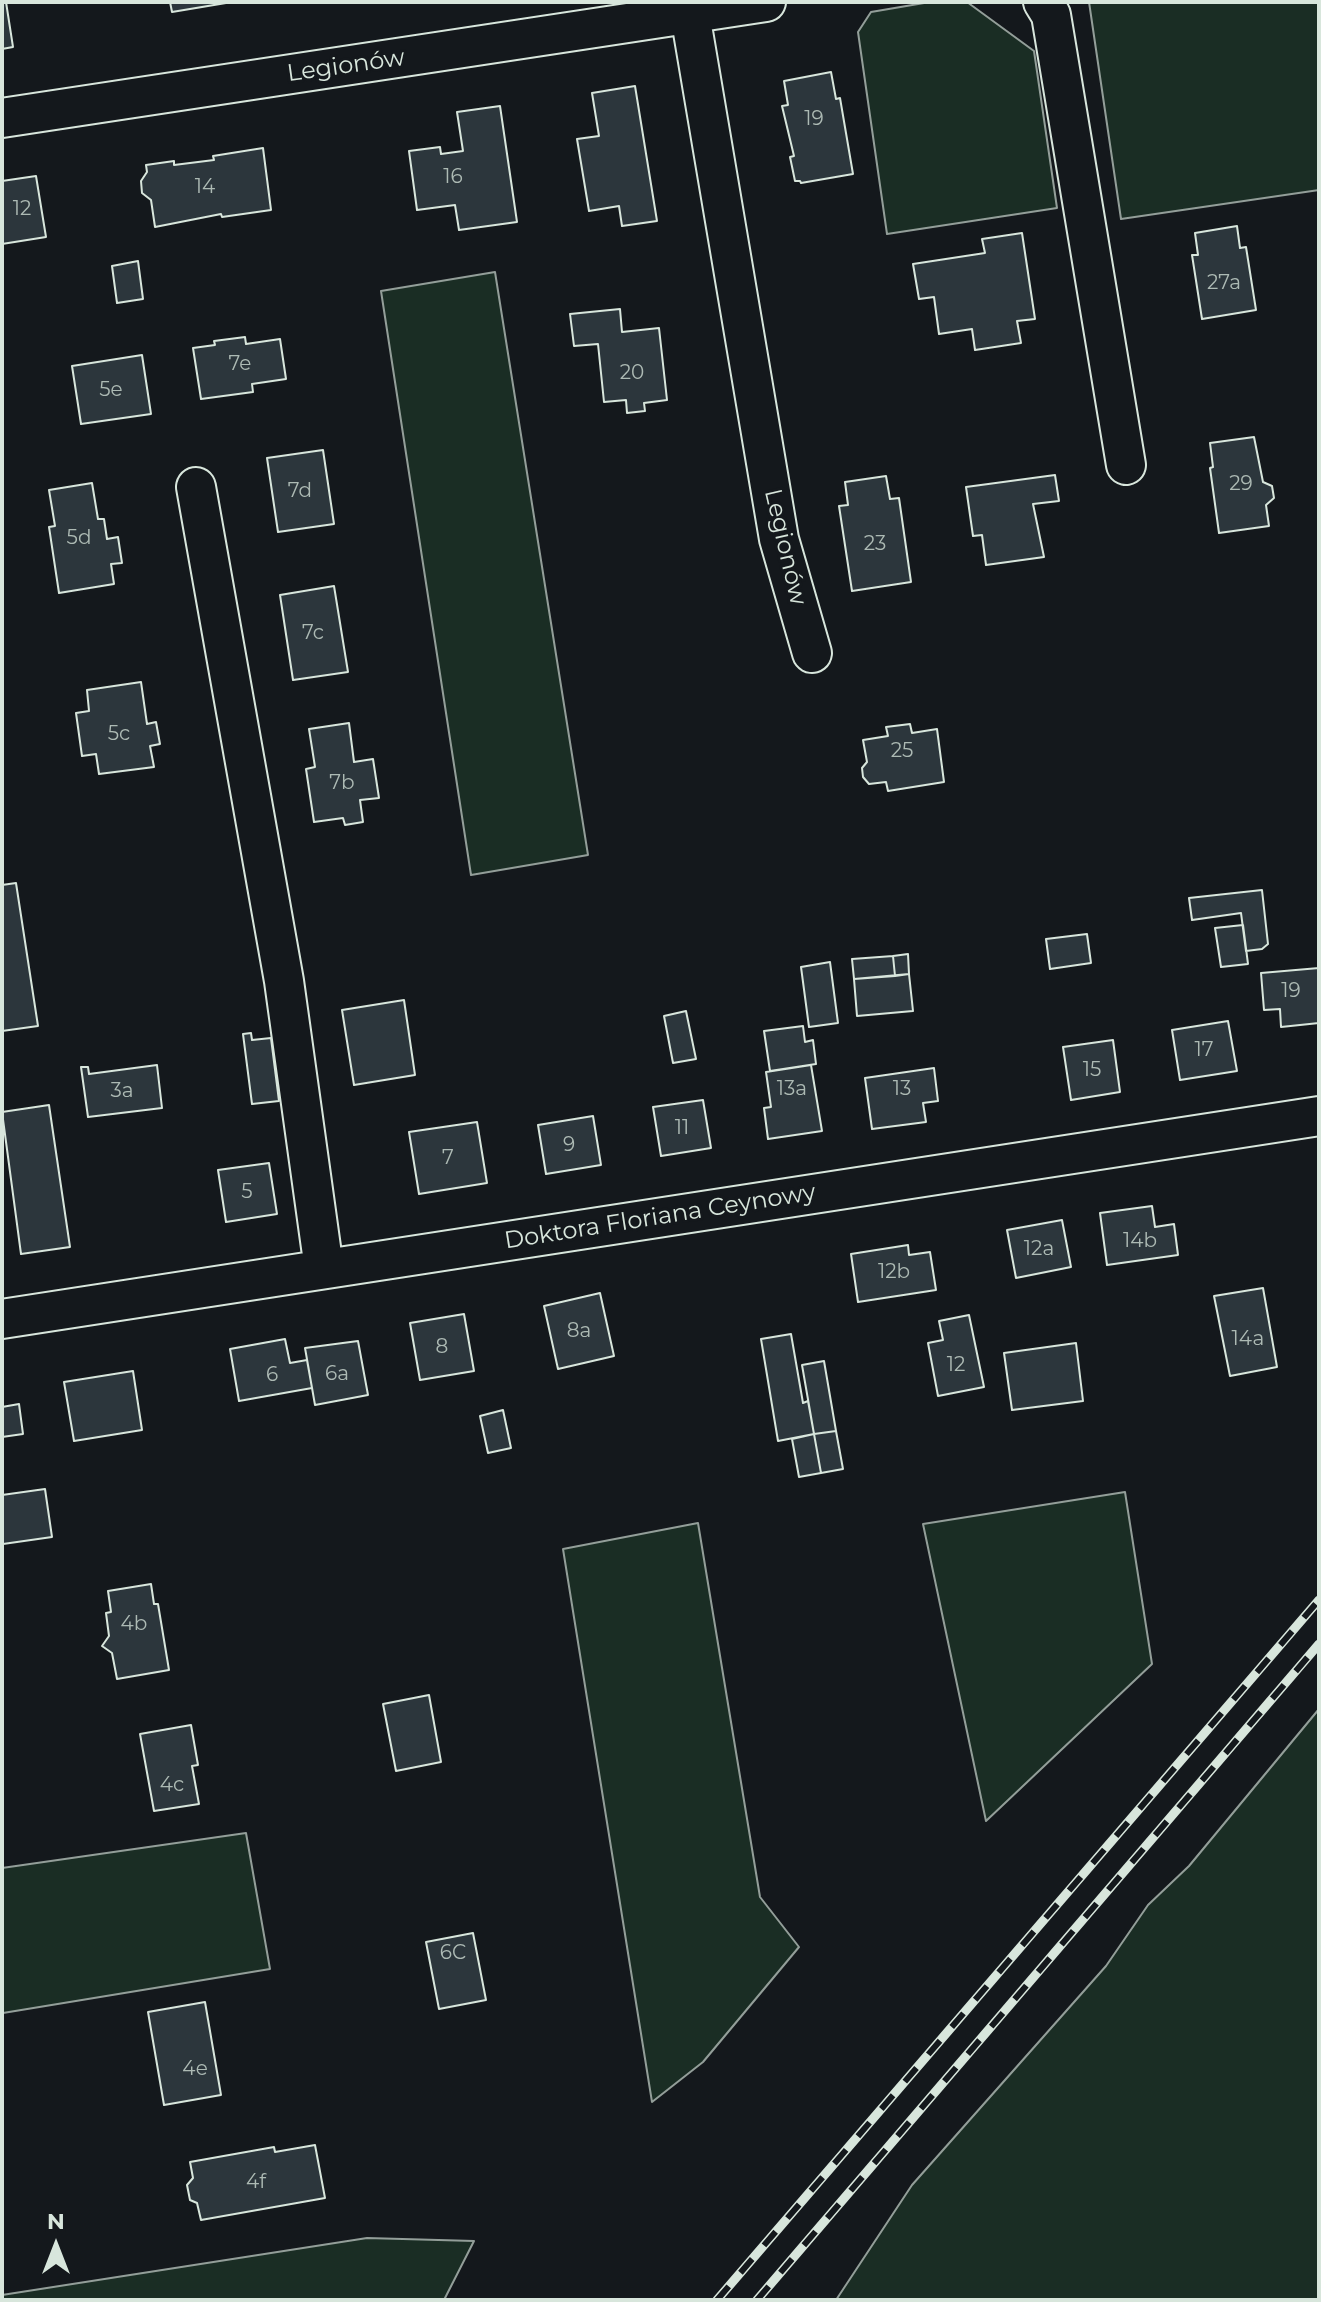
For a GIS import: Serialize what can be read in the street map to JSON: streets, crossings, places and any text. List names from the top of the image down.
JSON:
{
  "streets": {
    "street": ["Legionów", "Doktora Floriana Ceynowy"]
  },
  "house_numbers": [
    "19",
    "16",
    "14",
    "12",
    "27a",
    "7e",
    "20",
    "5e",
    "29",
    "7d",
    "5d",
    "23",
    "7c",
    "5c",
    "25",
    "7b",
    "19",
    "17",
    "15",
    "13a",
    "13",
    "3a",
    "11",
    "9",
    "7",
    "5",
    "14b",
    "12a",
    "12b",
    "8a",
    "14a",
    "8",
    "12",
    "6a",
    "6",
    "4b",
    "4c",
    "6C",
    "4e",
    "4f"
  ],
  "north": "top"
}
